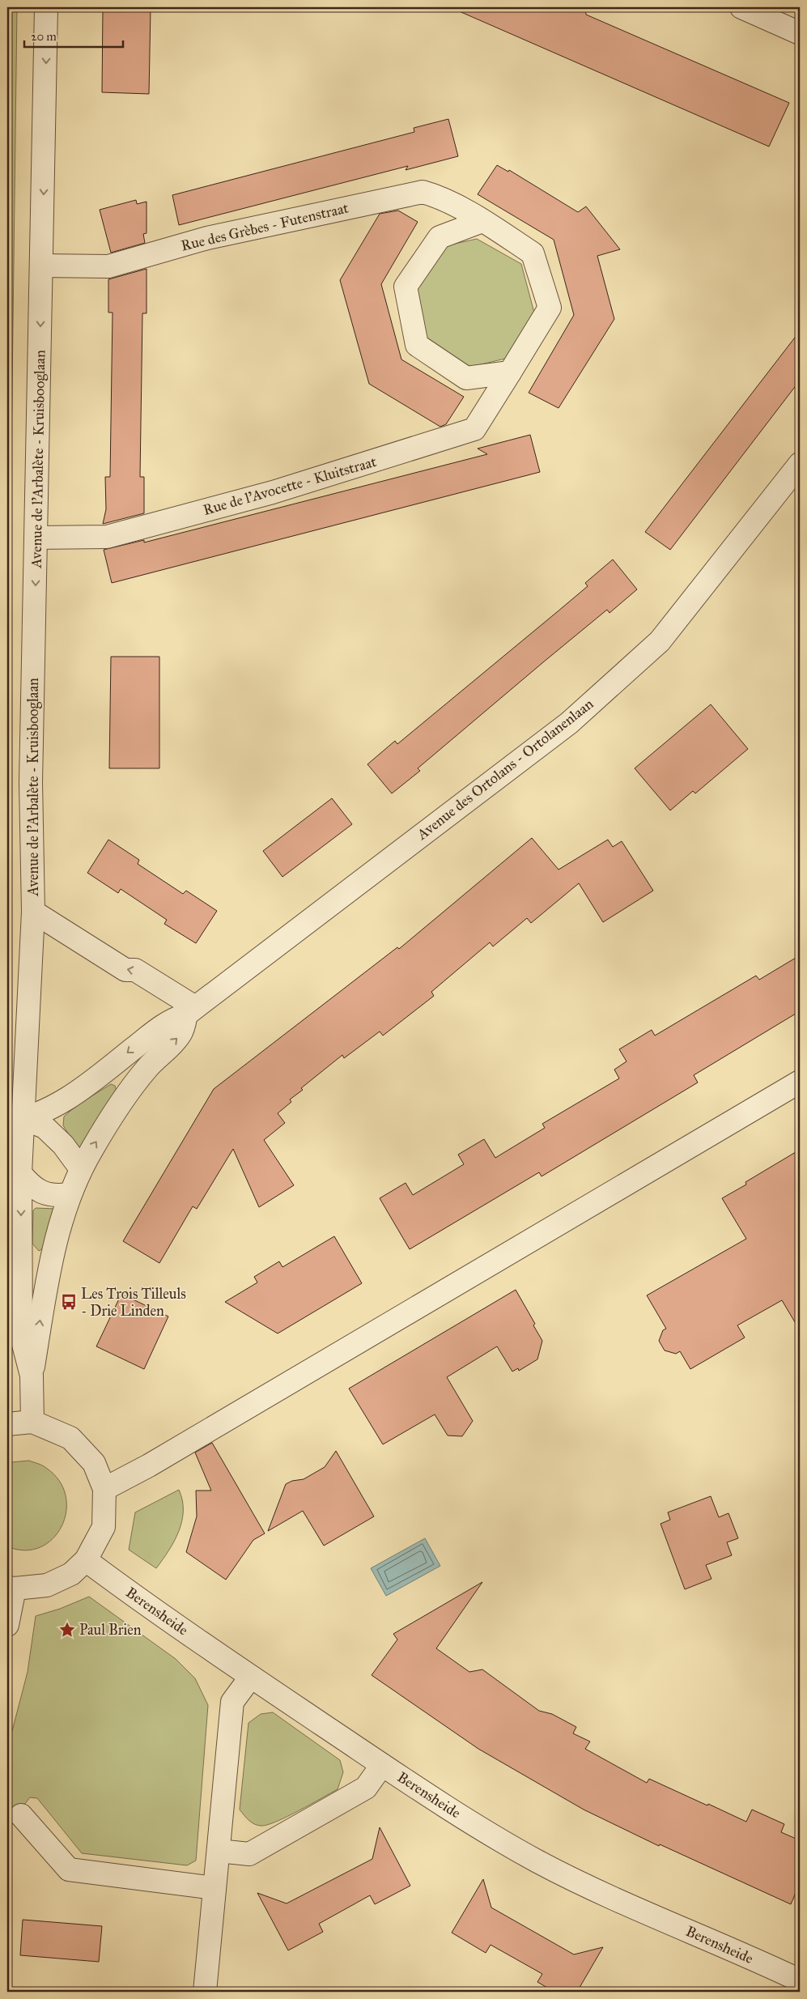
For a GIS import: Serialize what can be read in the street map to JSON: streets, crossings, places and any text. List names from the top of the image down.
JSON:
{
  "streets": {
    "street": [
      "Rue des Grèbes - Futenstraat",
      "Avenue de l'Arbalète - Kruisbooglaan",
      "Rue de l'Avocette - Kluitstraat",
      "Avenue des Ortolans - Ortolanenlaan",
      "Berensheide"
    ]
  },
  "crossings": [
    ["Rue des Grèbes - Futenstraat", "Avenue de l'Arbalète - Kruisbooglaan"],
    ["Rue des Grèbes - Futenstraat", "Rue de l'Avocette - Kluitstraat"],
    ["Avenue de l'Arbalète - Kruisbooglaan", "Rue de l'Avocette - Kluitstraat"],
    ["Avenue de l'Arbalète - Kruisbooglaan", "Avenue des Ortolans - Ortolanenlaan"]
  ],
  "places": {
    "bus stop": ["Les Trois Tilleuls - Drie Linden"],
    "place": ["Paul Brien"]
  },
  "scale_bar": "20 m"
}
